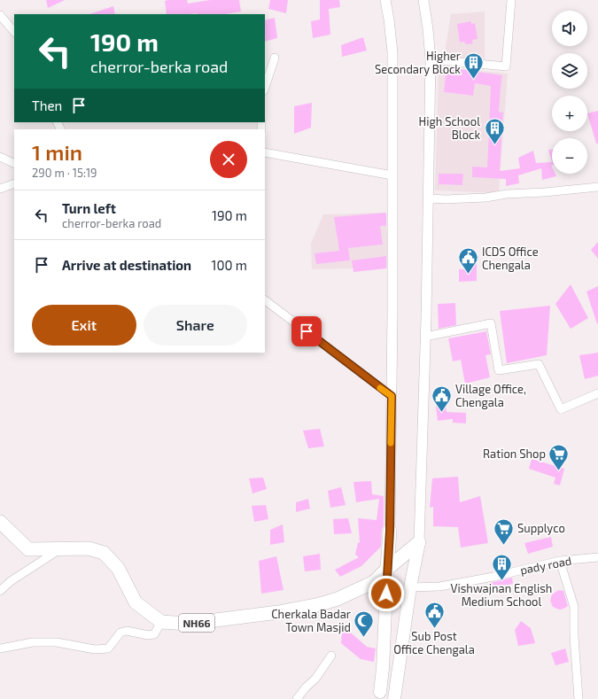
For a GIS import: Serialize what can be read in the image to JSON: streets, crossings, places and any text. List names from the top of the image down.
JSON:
{
  "streets": {
    "highway": ["NH66"],
    "street": ["pady road"]
  },
  "places": {
    "building": ["Higher Secondary Block", "High School Block", "Vishwajnan English Medium School"],
    "public building": ["ICDS Office Chengala", "Village Office, Chengala", "Sub Post Office Chengala"],
    "supermarket": ["Ration Shop", "Supplyco"],
    "mosque": ["Cherkala Badar Town Masjid"]
  },
  "page": {
    "map_buttons": ["+", "−"],
    "turn": ["190 m", "cherror-berka road"],
    "then": "Then",
    "heading": ["1 min", "290 m · 15:19"],
    "list": [
      {
        "name": "Turn left",
        "note": "cherror-berka road",
        "value": "190 m"
      },
      {
        "name": "Arrive at destination",
        "value": "100 m"
      }
    ],
    "buttons": ["Exit", "Share"]
  }
}
